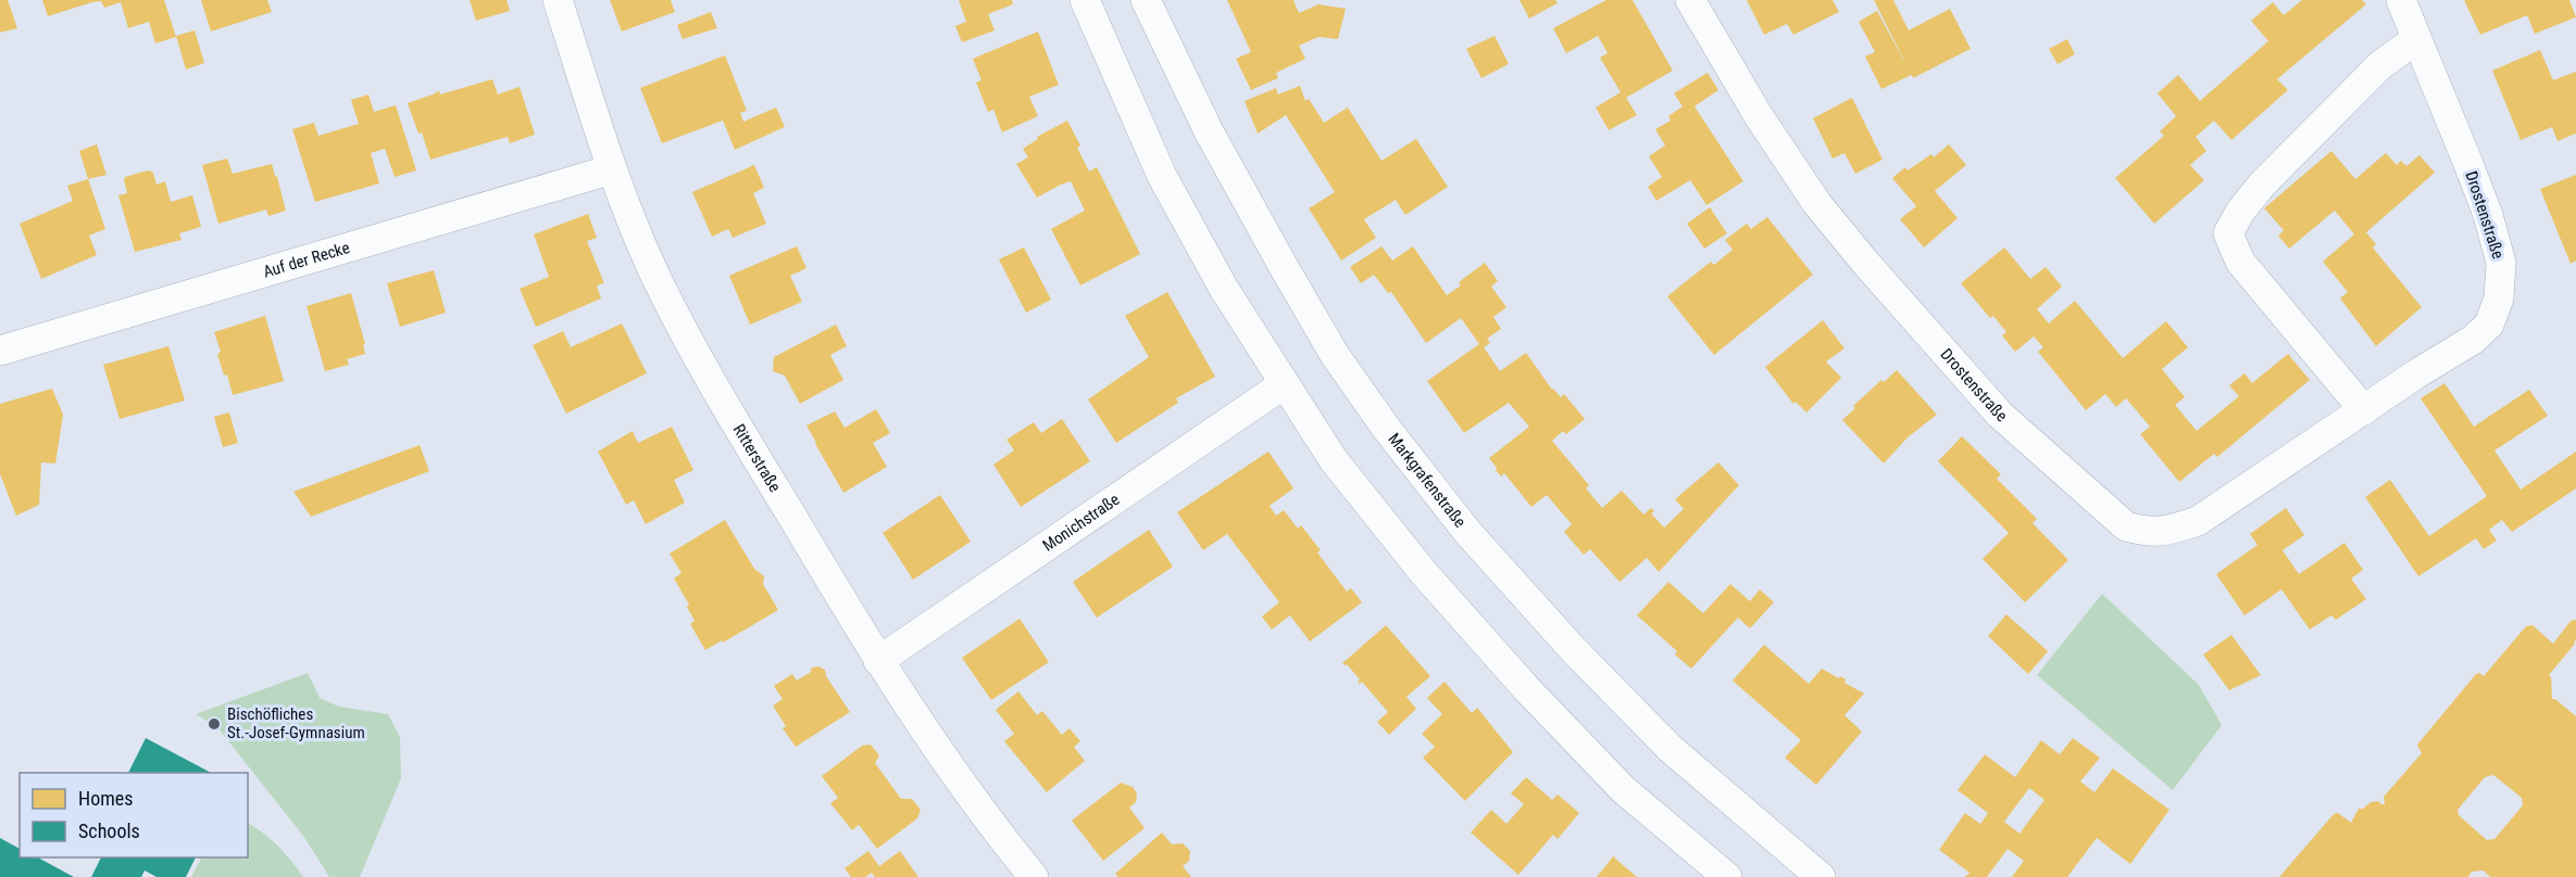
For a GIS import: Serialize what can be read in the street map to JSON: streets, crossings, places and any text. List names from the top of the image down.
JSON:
{
  "streets": {
    "street": [
      "Drostenstraße",
      "Auf der Recke",
      "Ritterstraße",
      "Markgrafenstraße",
      "Monichstraße"
    ]
  },
  "crossings": [
    ["Auf der Recke", "Ritterstraße"],
    ["Ritterstraße", "Monichstraße"]
  ],
  "places": ["Bischöfliches St.-Josef-Gymnasium"],
  "legend": ["Homes", "Schools"]
}
